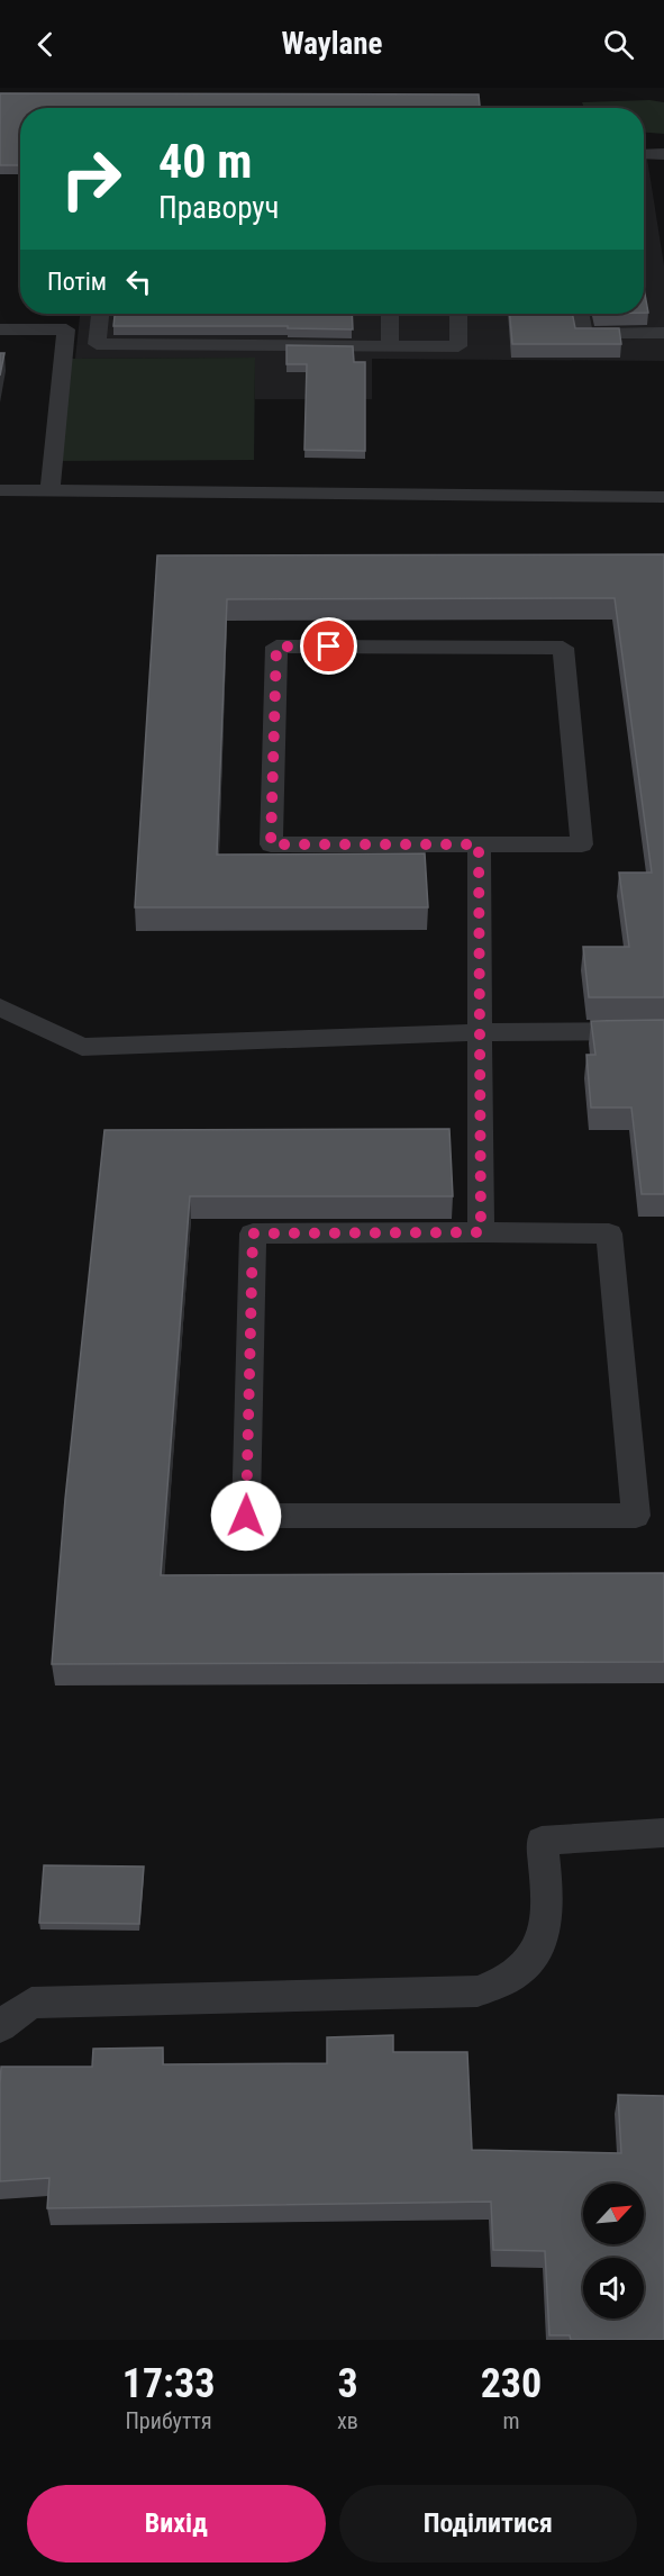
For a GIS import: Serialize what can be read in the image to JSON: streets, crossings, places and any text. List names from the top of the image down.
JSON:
{
  "north": "top right",
  "page": {
    "header": "Waylane",
    "turn": ["40 m", "Праворуч"],
    "then": "Потім",
    "eta": [
      "17:33",
      "Прибуття",
      "3",
      "хв",
      "230",
      "m"
    ],
    "buttons": ["Вихід", "Поділитися"]
  }
}
